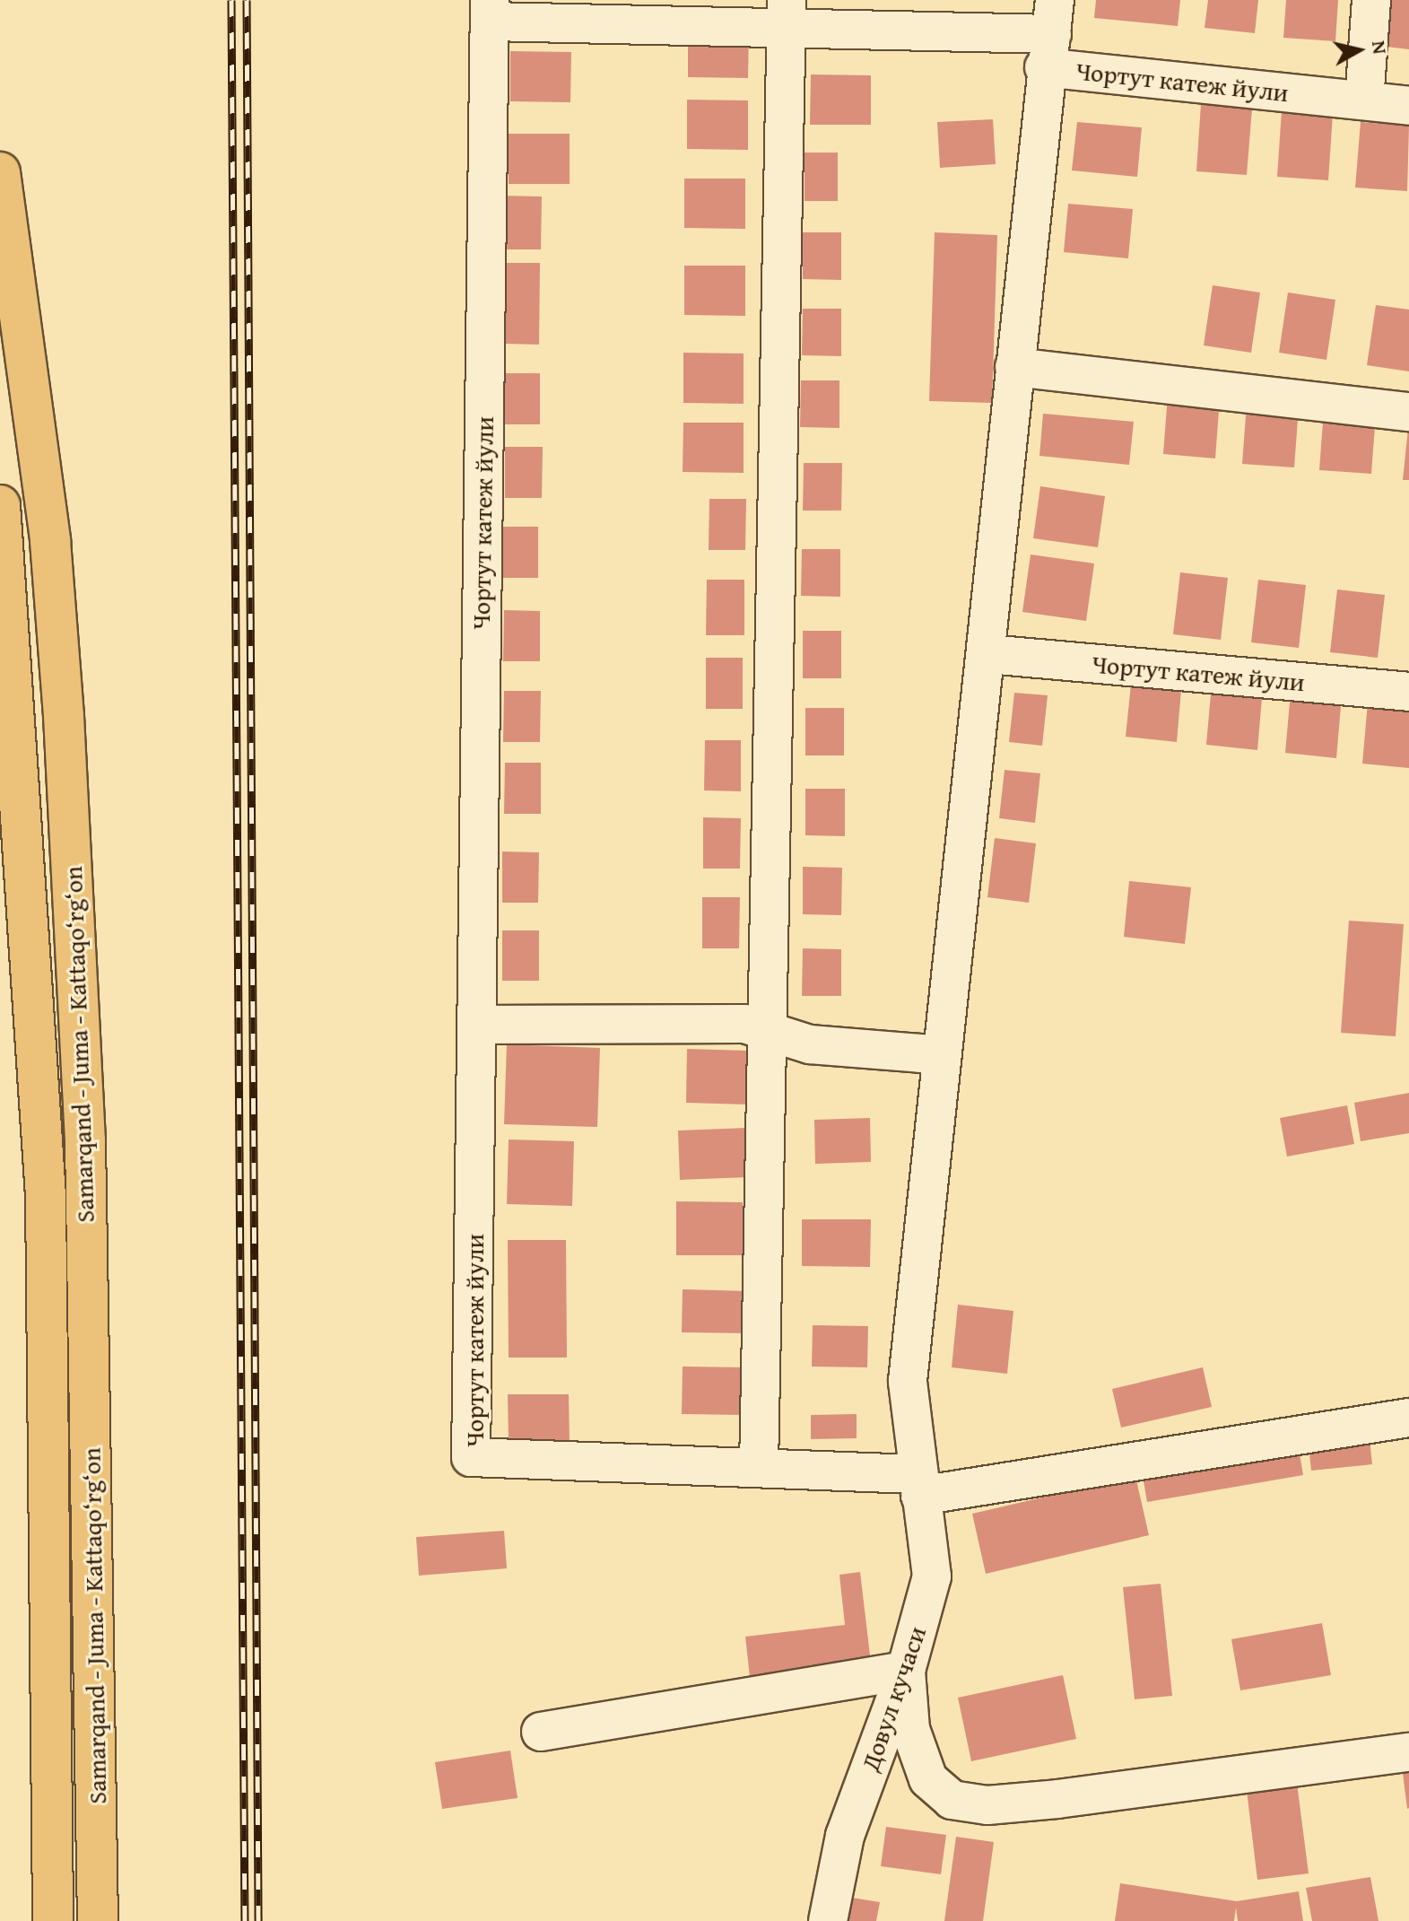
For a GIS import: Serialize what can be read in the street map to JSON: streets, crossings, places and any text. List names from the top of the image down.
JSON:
{
  "streets": {
    "main road": ["Samarqand - Juma - Kattaqo‘rg‘on"],
    "street": ["Чортут катеж йули", "Довул кучаси"]
  },
  "crossings": [
    ["Чортут катеж йули", "Довул кучаси"]
  ],
  "north": "right"
}
